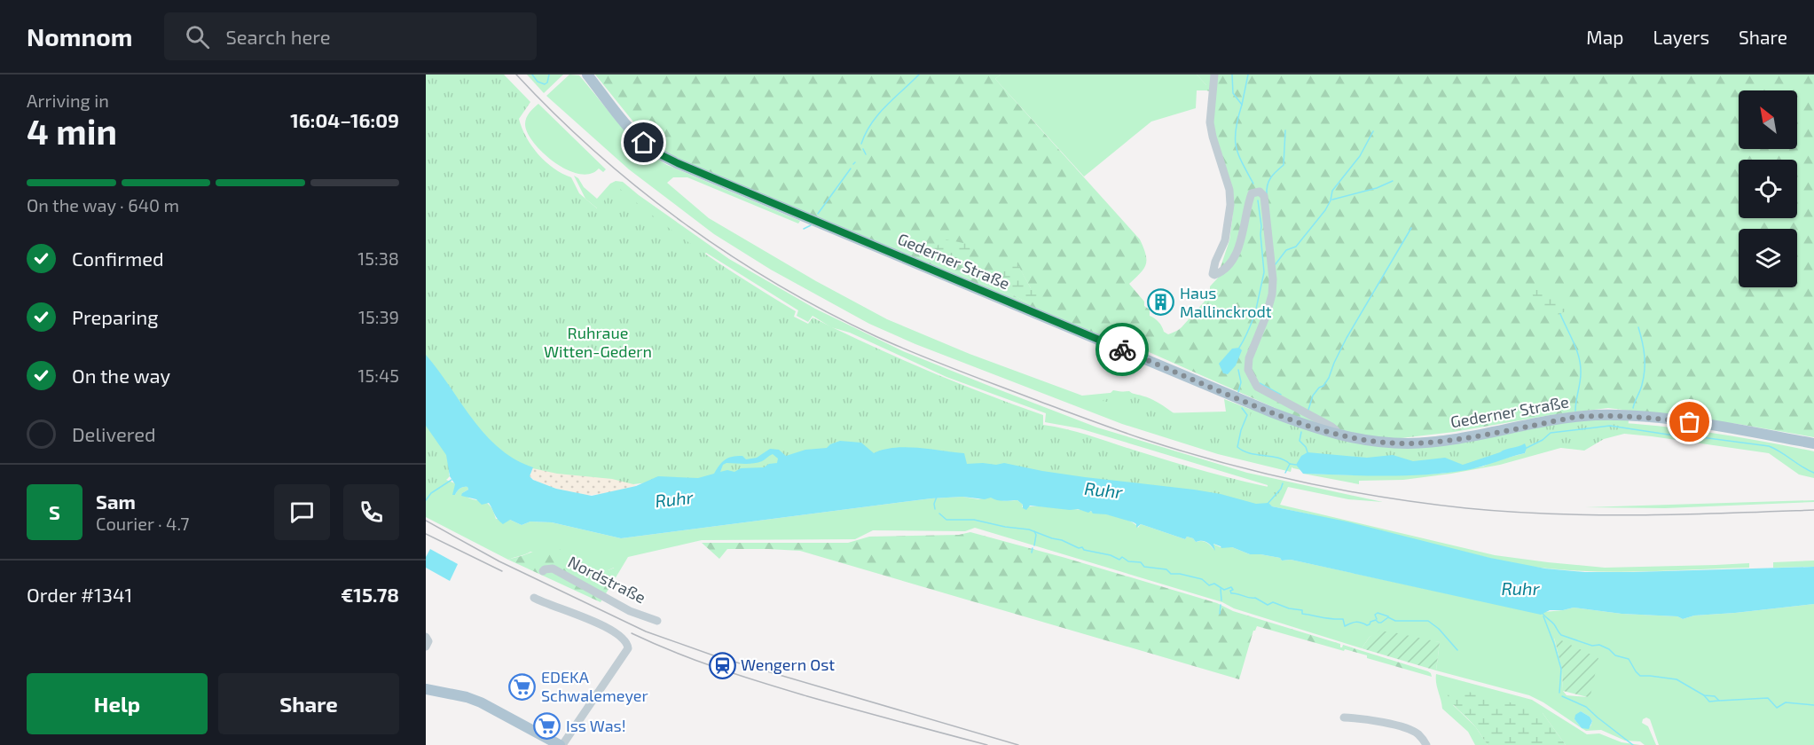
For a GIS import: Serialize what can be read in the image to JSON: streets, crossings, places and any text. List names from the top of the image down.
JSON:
{
  "streets": {
    "main road": ["Gederner Straße"],
    "street": ["Nordstraße"]
  },
  "water": ["Ruhr"],
  "parks": ["Ruhraue Witten-Gedern"],
  "places": {
    "building": ["Haus Mallinckrodt"],
    "station": ["Wengern Ost"],
    "supermarket": ["EDEKA Schwalemeyer", "Iss Was!"]
  },
  "north": "top left",
  "page": {
    "header": "Nomnom",
    "search": "Search here",
    "nav": ["Map", "Layers", "Share"],
    "heading": ["4 min", "Arriving in", "16:04–16:09"],
    "panel": [
      "Sam",
      "Courier · 4.7",
      "Order #1341",
      "€15.78"
    ],
    "bar": "On the way · 640 m",
    "list": [
      ["Confirmed", "15:38"],
      ["Preparing", "15:39"],
      ["On the way", "15:45"],
      "Delivered"
    ],
    "round": "S",
    "buttons": ["Help", "Share"]
  }
}
